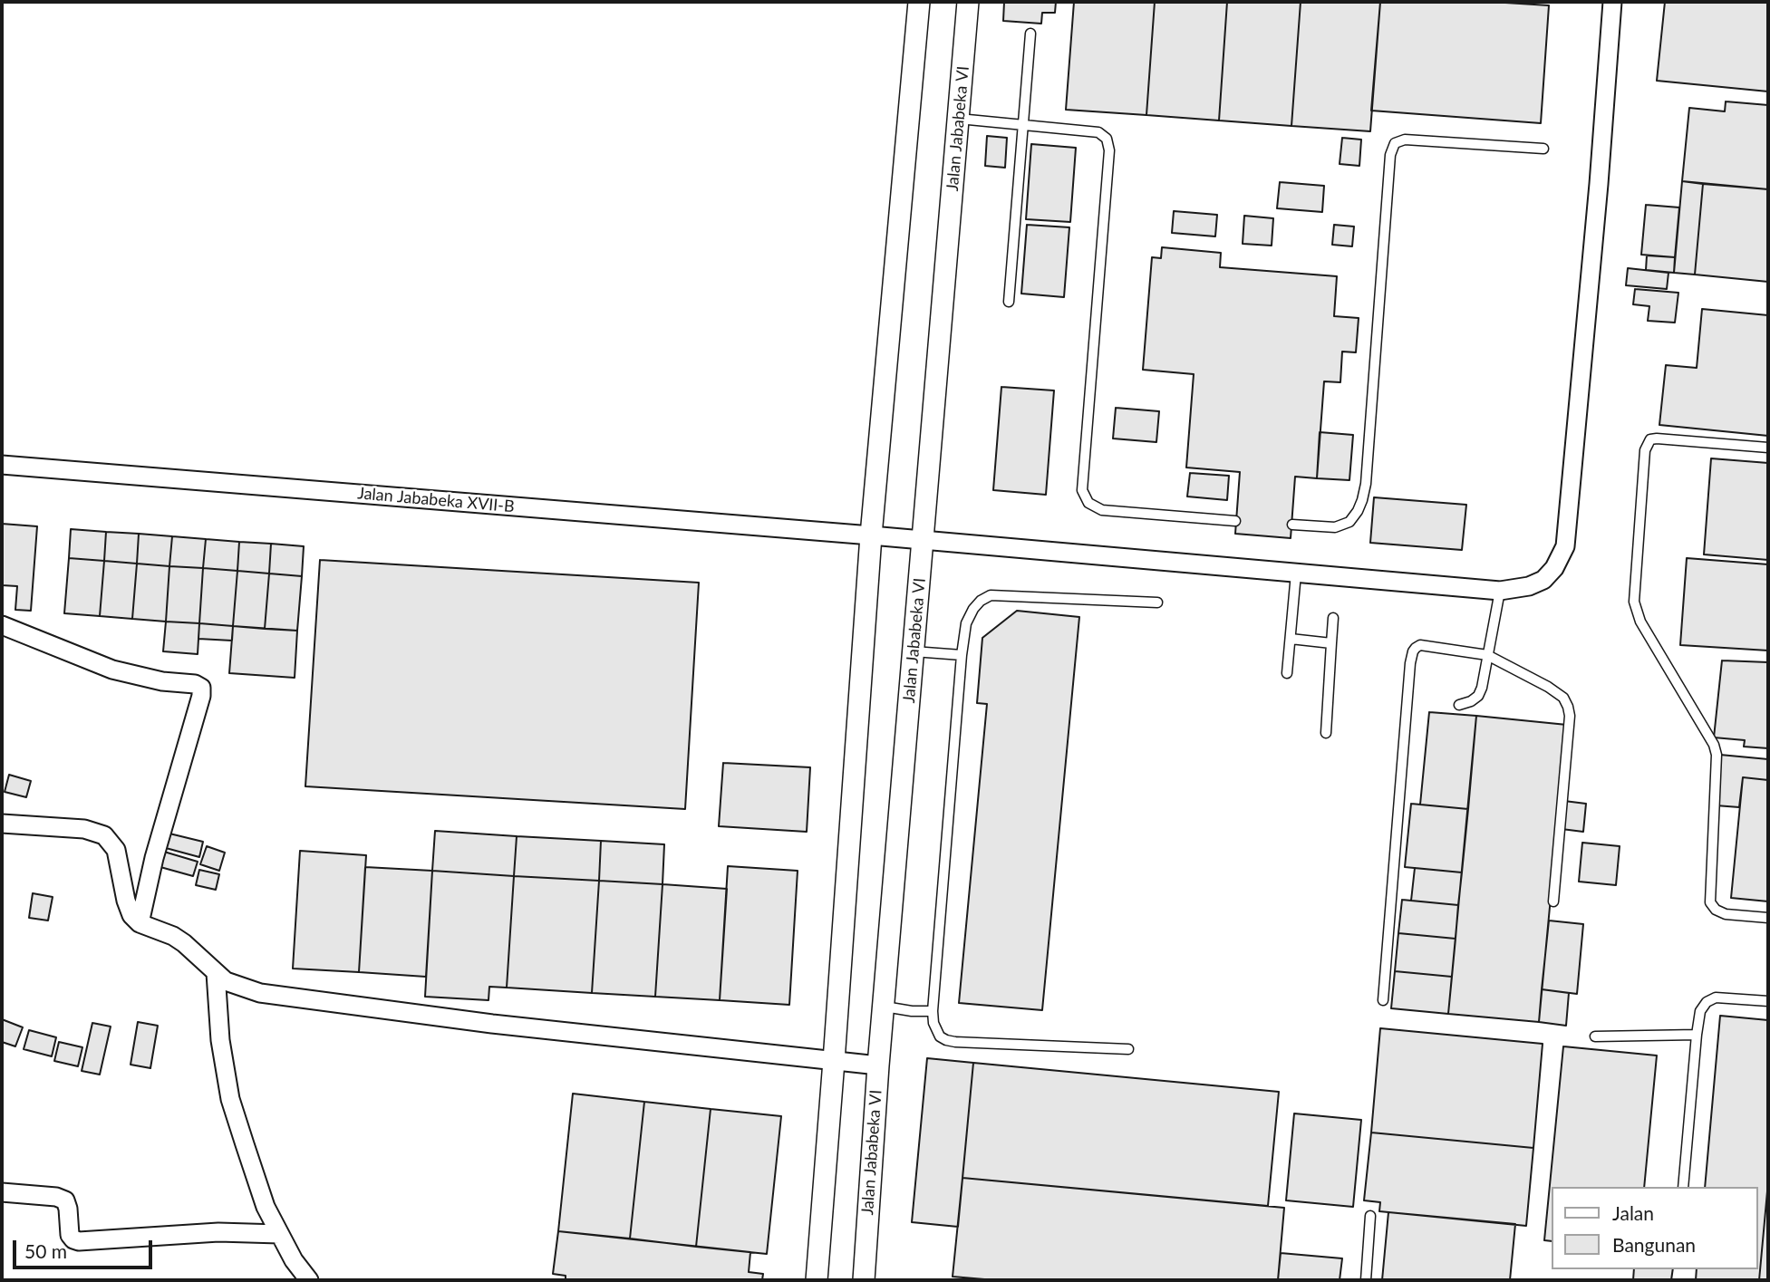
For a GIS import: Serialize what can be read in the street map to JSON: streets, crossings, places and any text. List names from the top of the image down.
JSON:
{
  "streets": {
    "street": ["Jalan Jababeka VI", "Jalan Jababeka XVII-B"]
  },
  "crossings": [
    ["Jalan Jababeka VI", "Jalan Jababeka XVII-B"]
  ],
  "legend": ["Jalan", "Bangunan"],
  "scale_bar": "50 m"
}
